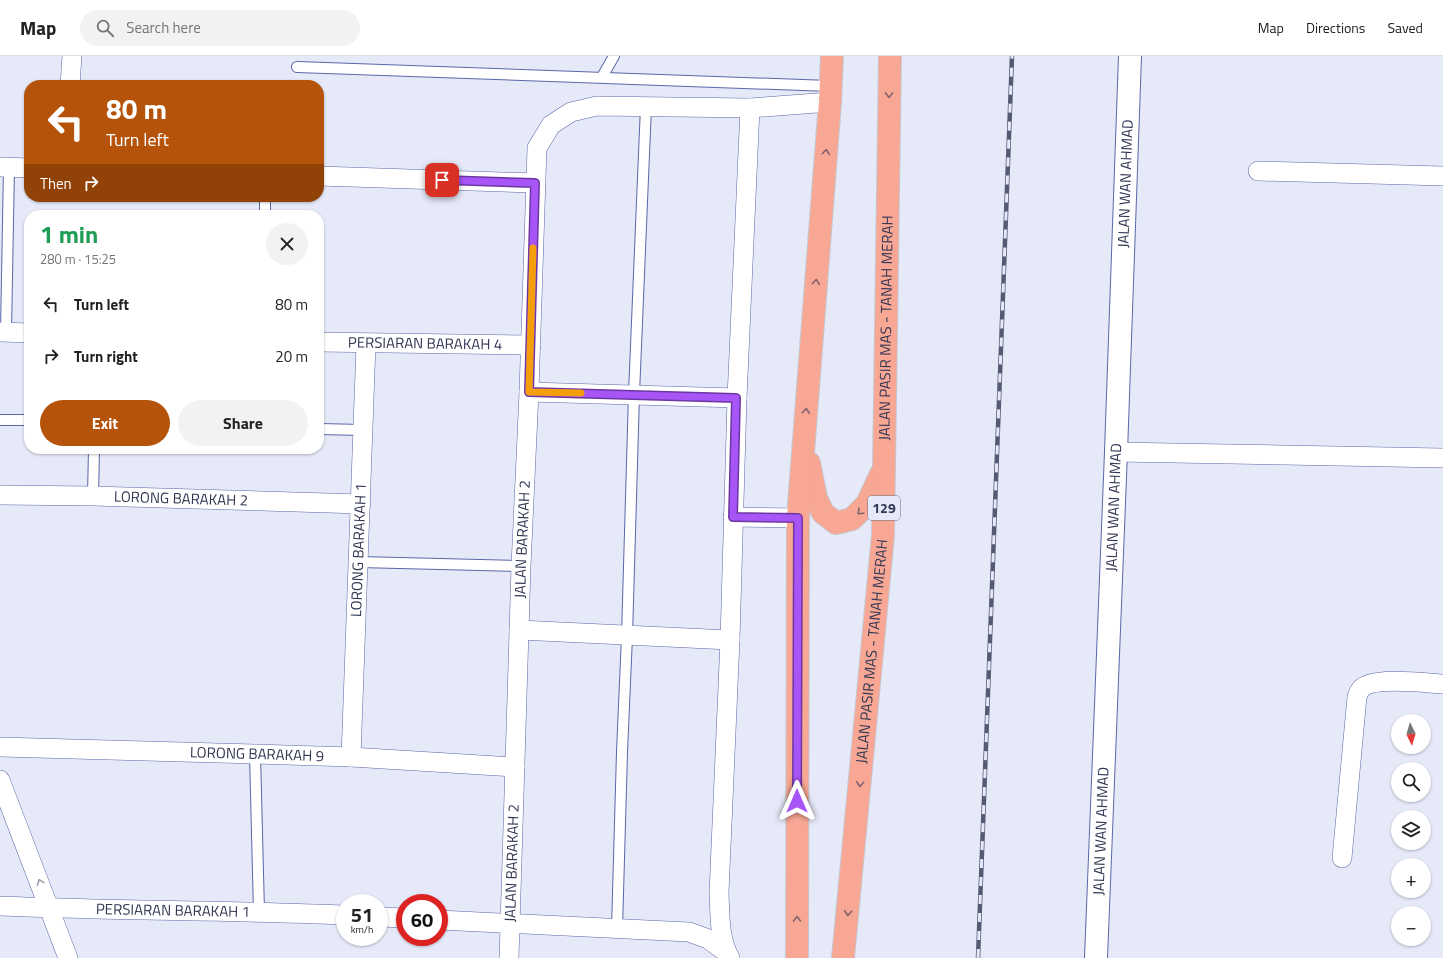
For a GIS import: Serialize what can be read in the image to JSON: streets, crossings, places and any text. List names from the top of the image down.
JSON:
{
  "streets": {
    "main road": ["JALAN PASIR MAS - TANAH MERAH", "129"],
    "street": [
      "JALAN WAN AHMAD",
      "PERSIARAN BARAKAH 4",
      "LORONG BARAKAH 2",
      "JALAN BARAKAH 2",
      "LORONG BARAKAH 1",
      "LORONG BARAKAH 9",
      "PERSIARAN BARAKAH 1"
    ]
  },
  "crossings": [
    ["PERSIARAN BARAKAH 4", "JALAN BARAKAH 2"],
    ["PERSIARAN BARAKAH 4", "LORONG BARAKAH 1"],
    ["LORONG BARAKAH 2", "LORONG BARAKAH 1"],
    ["JALAN BARAKAH 2", "LORONG BARAKAH 9"],
    ["LORONG BARAKAH 1", "LORONG BARAKAH 9"]
  ],
  "north": "bottom",
  "page": {
    "header": "Map",
    "search": "Search here",
    "nav": ["Map", "Directions", "Saved"],
    "turn": ["80 m", "Turn left"],
    "then": "Then",
    "heading": ["1 min", "280 m · 15:25"],
    "list": [
      {
        "name": "Turn left",
        "value": "80 m"
      },
      {
        "name": "Turn right",
        "value": "20 m"
      }
    ],
    "buttons": ["Exit", "Share"],
    "map_buttons": ["+", "−"],
    "speed": "51 km/h",
    "limit": "60"
  }
}
